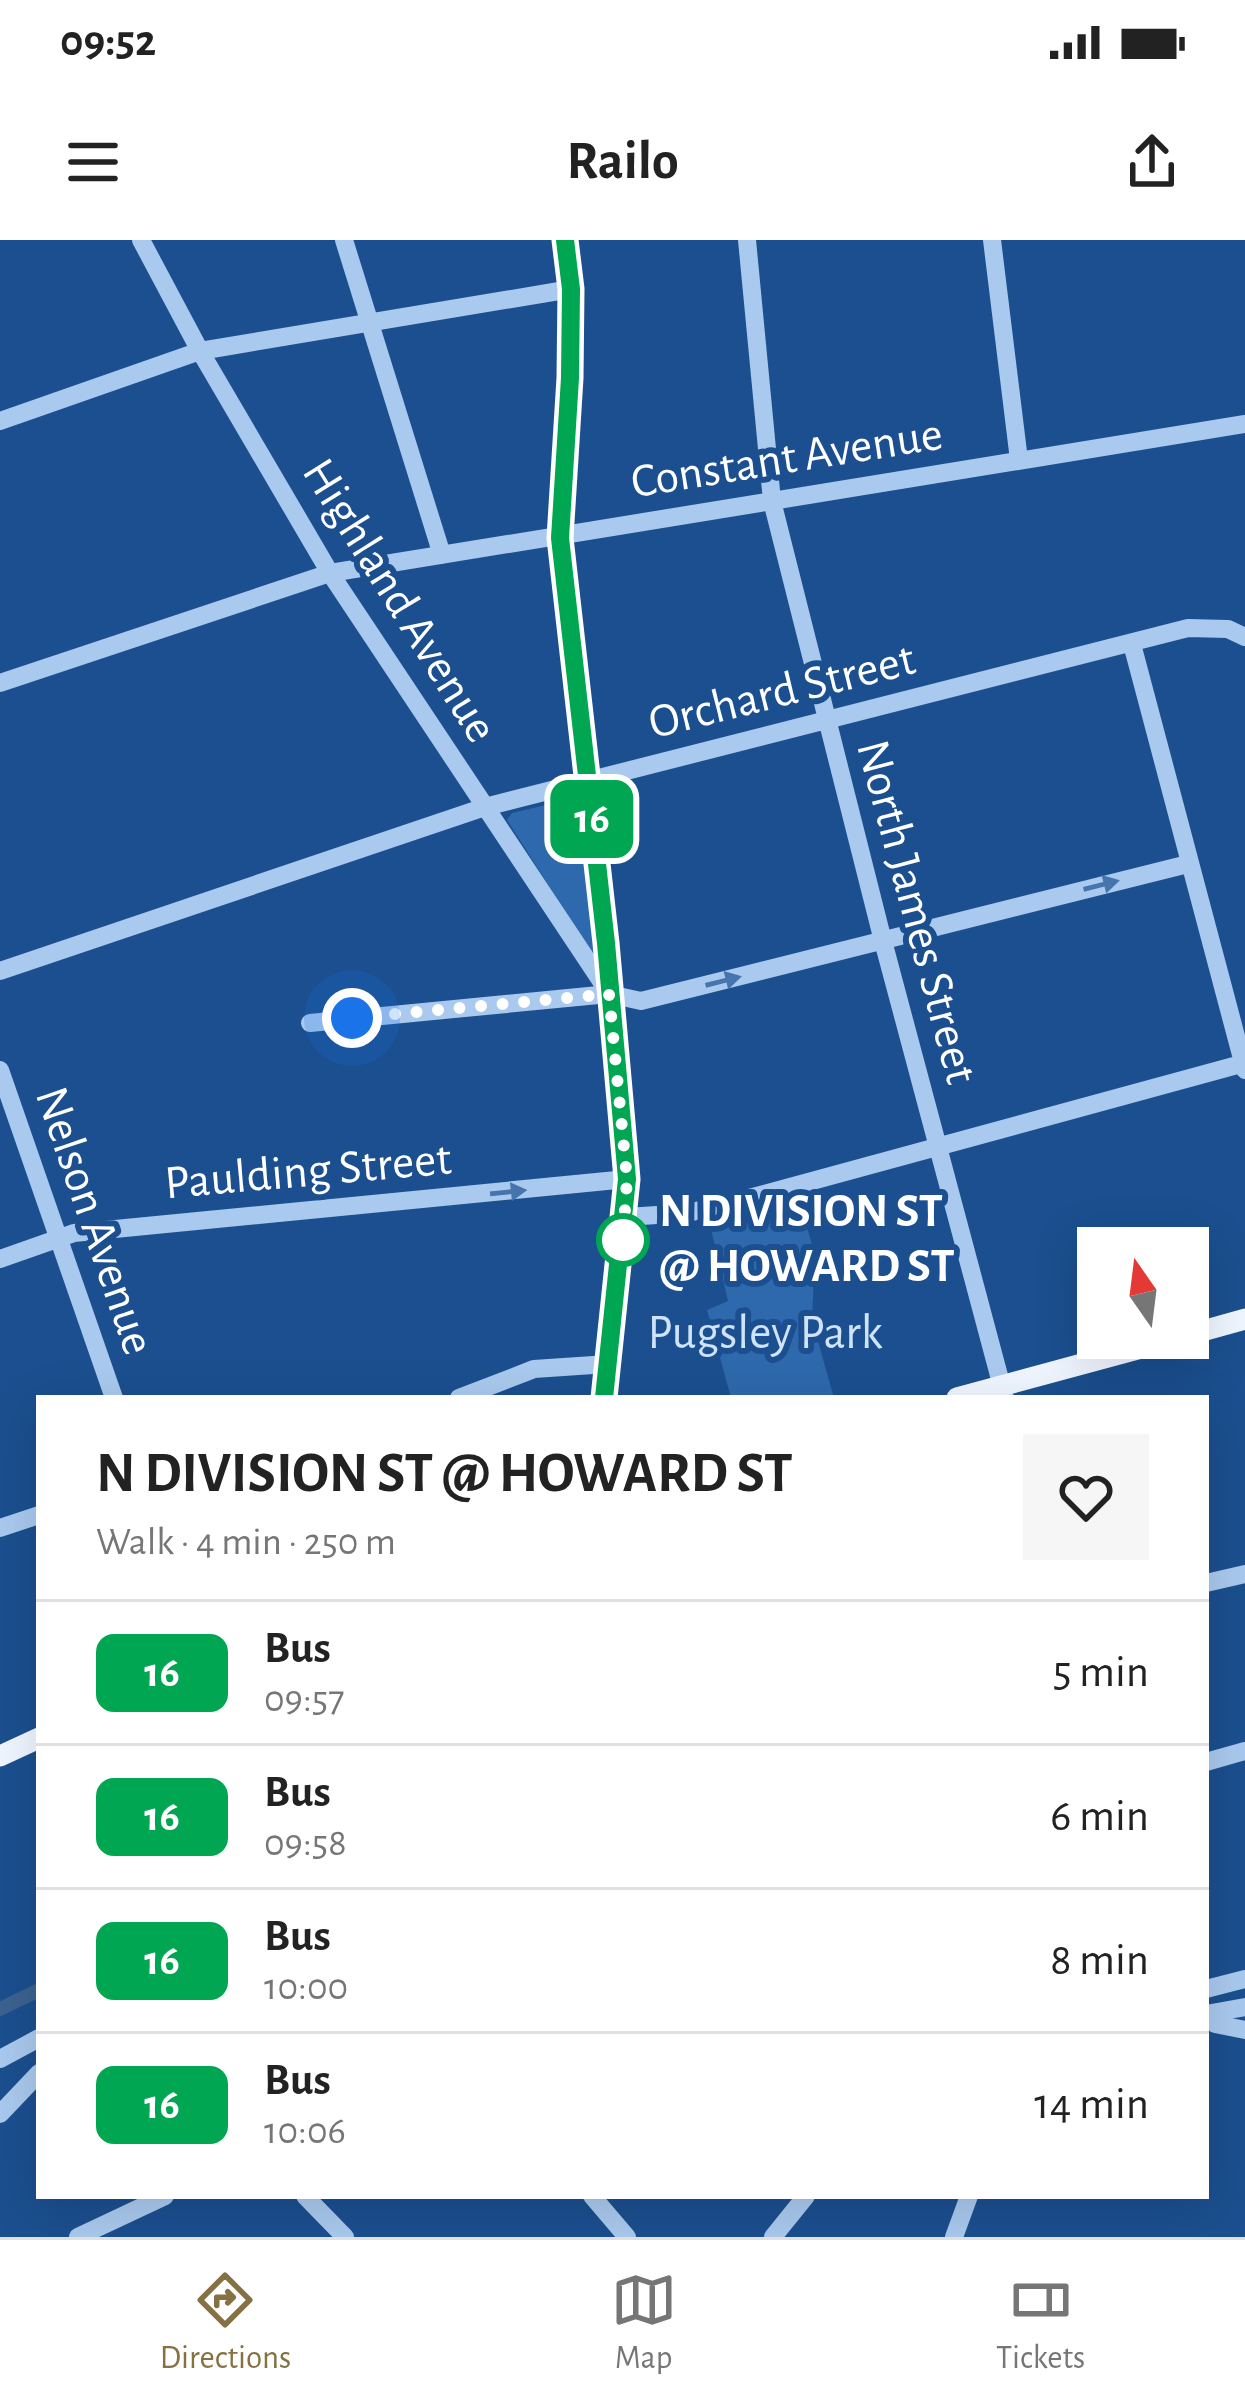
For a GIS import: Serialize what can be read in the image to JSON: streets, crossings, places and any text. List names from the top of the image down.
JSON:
{
  "streets": {
    "street": [
      "Constant Avenue",
      "Highland Avenue",
      "Orchard Street",
      "North James Street",
      "Paulding Street",
      "Nelson Avenue"
    ]
  },
  "crossings": [
    ["Constant Avenue", "Highland Avenue"],
    ["Constant Avenue", "North James Street"],
    ["Highland Avenue", "Orchard Street"],
    ["Orchard Street", "North James Street"],
    ["Paulding Street", "Nelson Avenue"]
  ],
  "one_way": ["Paulding Street"],
  "parks": ["Pugsley Park"],
  "places": ["N DIVISION ST @ HOWARD ST"],
  "lines": ["bus line 16"],
  "north": "top",
  "page": {
    "status": "09:52",
    "header": "Railo",
    "on_map": "16",
    "heading": ["N DIVISION ST @ HOWARD ST", "Walk · 4 min · 250 m"],
    "list": [
      {
        "mark": "16",
        "name": "Bus",
        "note": "09:57",
        "value": "5 min"
      },
      {
        "mark": "16",
        "name": "Bus",
        "note": "09:58",
        "value": "6 min"
      },
      {
        "mark": "16",
        "name": "Bus",
        "note": "10:00",
        "value": "8 min"
      },
      {
        "mark": "16",
        "name": "Bus",
        "note": "10:06",
        "value": "14 min"
      }
    ],
    "tabs": ["Directions", "Map", "Tickets"]
  }
}
